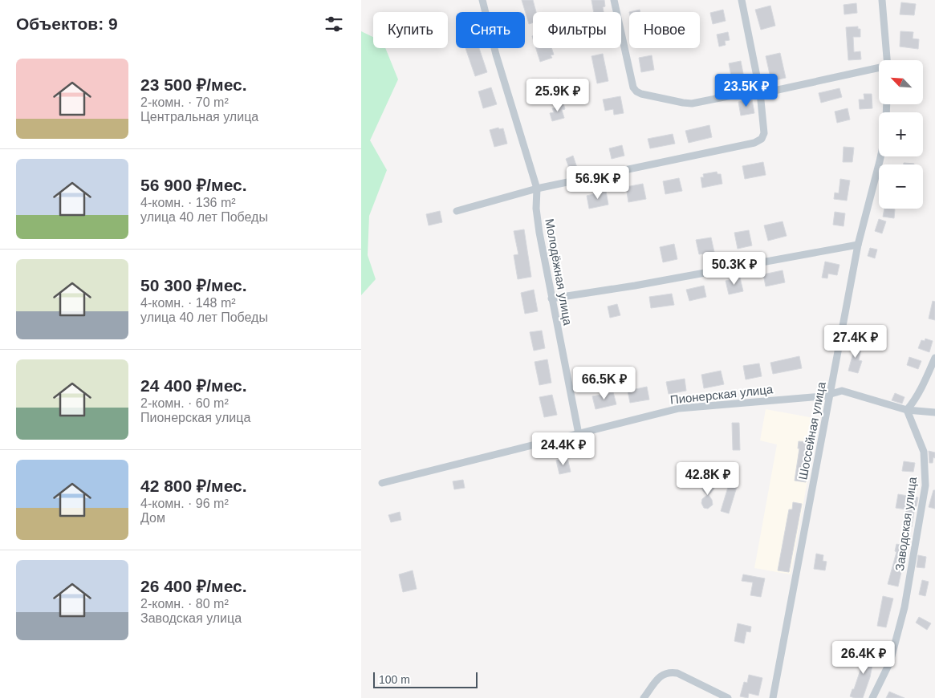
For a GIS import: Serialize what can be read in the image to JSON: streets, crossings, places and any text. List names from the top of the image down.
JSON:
{
  "streets": {
    "street": [
      "Молодёжная улица",
      "Пионерская улица",
      "Шоссейная улица",
      "Заводская улица"
    ]
  },
  "crossings": [
    ["Молодёжная улица", "Пионерская улица"],
    ["Пионерская улица", "Шоссейная улица"],
    ["Пионерская улица", "Заводская улица"]
  ],
  "scale_bar": "100 m",
  "north": "top left",
  "page": {
    "heading": "Объектов: 9",
    "chip": [
      "Купить",
      "Снять",
      "Фильтры",
      "Новое"
    ],
    "list": [
      {
        "name": "23 500 ₽/мес.",
        "note": "2-комн. · 70 m² · Центральная улица"
      },
      {
        "name": "56 900 ₽/мес.",
        "note": "4-комн. · 136 m² · улица 40 лет Победы"
      },
      {
        "name": "50 300 ₽/мес.",
        "note": "4-комн. · 148 m² · улица 40 лет Победы"
      },
      {
        "name": "24 400 ₽/мес.",
        "note": "2-комн. · 60 m² · Пионерская улица"
      },
      {
        "name": "42 800 ₽/мес.",
        "note": "4-комн. · 96 m² · Дом"
      },
      {
        "name": "26 400 ₽/мес.",
        "note": "2-комн. · 80 m² · Заводская улица"
      }
    ],
    "map_buttons": ["+", "−"],
    "price": [
      "23.5K ₽",
      "25.9K ₽",
      "56.9K ₽",
      "50.3K ₽",
      "27.4K ₽",
      "66.5K ₽",
      "24.4K ₽",
      "42.8K ₽",
      "26.4K ₽"
    ],
    "scale": "100 m"
  }
}
